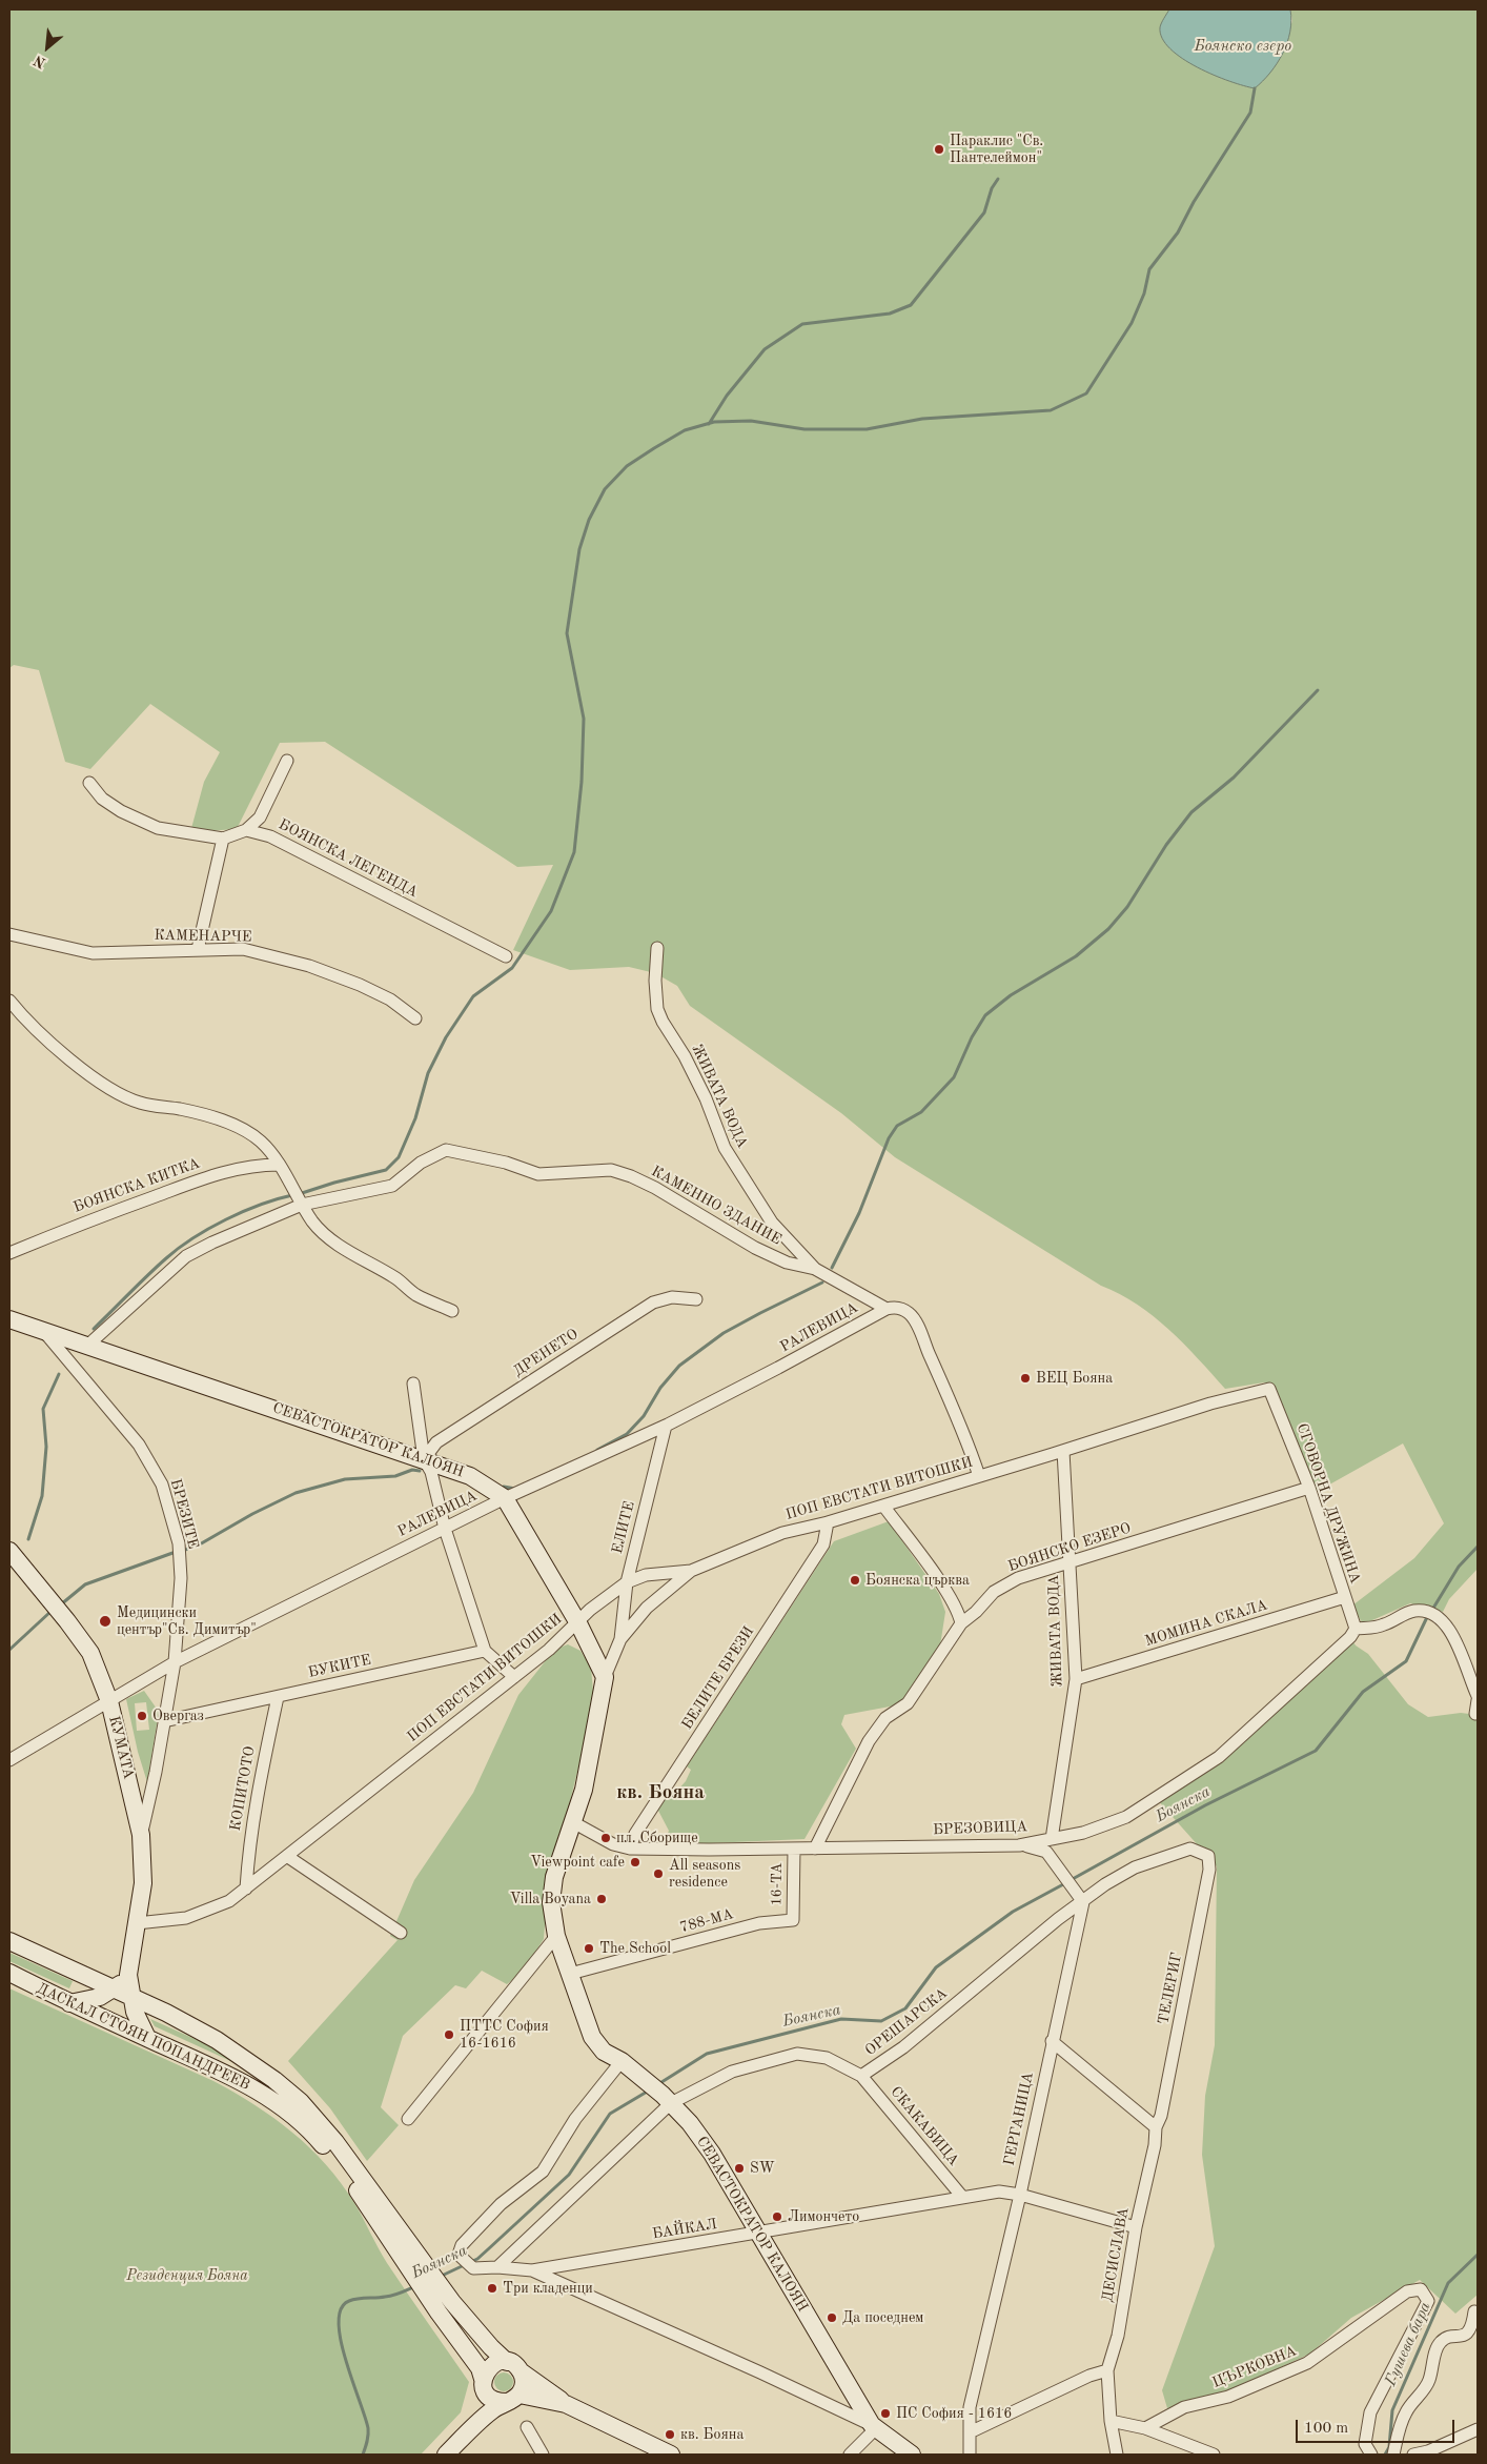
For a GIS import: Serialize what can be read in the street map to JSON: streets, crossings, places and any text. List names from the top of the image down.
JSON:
{
  "streets": {
    "main road": ["СЕВАСТОКРАТОР КАЛОЯН", "КУМАТА", "ДАСКАЛ СТОЯН ПОПАНДРЕЕВ"],
    "street": [
      "БОЯНСКА ЛЕГЕНДА",
      "КАМЕНАРЧЕ",
      "ЖИВАТА ВОДА",
      "БОЯНСКА КИТКА",
      "КАМЕННО ЗДАНИЕ",
      "РАЛЕВИЦА",
      "ДРЕНЕТО",
      "ПОП ЕВСТАТИ ВИТОШКИ",
      "СГОВОРНА ДРУЖИНА",
      "БРЕЗИТЕ",
      "ЕЛИТЕ",
      "БОЯНСКО ЕЗЕРО",
      "МОМИНА СКАЛА",
      "БУКИТЕ",
      "БЕЛИТЕ БРЕЗИ",
      "КОПИТОТО",
      "БРЕЗОВИЦА",
      "16-ТА",
      "788-МА",
      "ТЕЛЕРИГ",
      "ОРЕШАРСКА",
      "ГЕРГАНИЦА",
      "СКАКАВИЦА",
      "БАЙКАЛ",
      "ДЕСИСЛАВА",
      "ЦЪРКОВНА"
    ]
  },
  "crossings": [
    ["ЖИВАТА ВОДА", "КАМЕННО ЗДАНИЕ"],
    ["ЖИВАТА ВОДА", "ПОП ЕВСТАТИ ВИТОШКИ"],
    ["ЖИВАТА ВОДА", "БОЯНСКО ЕЗЕРО"],
    ["ЖИВАТА ВОДА", "МОМИНА СКАЛА"],
    ["ЖИВАТА ВОДА", "БРЕЗОВИЦА"],
    ["КАМЕННО ЗДАНИЕ", "РАЛЕВИЦА"],
    ["КАМЕННО ЗДАНИЕ", "ПОП ЕВСТАТИ ВИТОШКИ"],
    ["РАЛЕВИЦА", "СЕВАСТОКРАТОР КАЛОЯН"],
    ["РАЛЕВИЦА", "БРЕЗИТЕ"],
    ["РАЛЕВИЦА", "ЕЛИТЕ"],
    ["РАЛЕВИЦА", "КУМАТА"],
    ["ДРЕНЕТО", "СЕВАСТОКРАТОР КАЛОЯН"],
    ["СЕВАСТОКРАТОР КАЛОЯН", "ПОП ЕВСТАТИ ВИТОШКИ"],
    ["СЕВАСТОКРАТОР КАЛОЯН", "БРЕЗИТЕ"],
    ["СЕВАСТОКРАТОР КАЛОЯН", "БРЕЗОВИЦА"],
    ["СЕВАСТОКРАТОР КАЛОЯН", "788-МА"],
    ["СЕВАСТОКРАТОР КАЛОЯН", "ОРЕШАРСКА"],
    ["СЕВАСТОКРАТОР КАЛОЯН", "БАЙКАЛ"],
    ["ПОП ЕВСТАТИ ВИТОШКИ", "СГОВОРНА ДРУЖИНА"],
    ["ПОП ЕВСТАТИ ВИТОШКИ", "ЕЛИТЕ"],
    ["ПОП ЕВСТАТИ ВИТОШКИ", "БЕЛИТЕ БРЕЗИ"],
    ["ПОП ЕВСТАТИ ВИТОШКИ", "КУМАТА"],
    ["ПОП ЕВСТАТИ ВИТОШКИ", "КОПИТОТО"],
    ["СГОВОРНА ДРУЖИНА", "БОЯНСКО ЕЗЕРО"],
    ["СГОВОРНА ДРУЖИНА", "МОМИНА СКАЛА"],
    ["СГОВОРНА ДРУЖИНА", "БРЕЗОВИЦА"],
    ["БРЕЗИТЕ", "БУКИТЕ"],
    ["БРЕЗИТЕ", "КУМАТА"],
    ["БОЯНСКО ЕЗЕРО", "БРЕЗОВИЦА"],
    ["БУКИТЕ", "КОПИТОТО"],
    ["БЕЛИТЕ БРЕЗИ", "БРЕЗОВИЦА"],
    ["КУМАТА", "ДАСКАЛ СТОЯН ПОПАНДРЕЕВ"],
    ["БРЕЗОВИЦА", "16-ТА"],
    ["16-ТА", "788-МА"],
    ["ТЕЛЕРИГ", "ОРЕШАРСКА"],
    ["ТЕЛЕРИГ", "ДЕСИСЛАВА"],
    ["ОРЕШАРСКА", "ГЕРГАНИЦА"],
    ["ОРЕШАРСКА", "СКАКАВИЦА"],
    ["ОРЕШАРСКА", "БАЙКАЛ"],
    ["ГЕРГАНИЦА", "БАЙКАЛ"],
    ["СКАКАВИЦА", "БАЙКАЛ"],
    ["БАЙКАЛ", "ДЕСИСЛАВА"]
  ],
  "districts": ["кв. Бояна"],
  "water": ["Боянско езеро", "Боянска", "Гушева бара"],
  "parks": ["Резиденция Бояна"],
  "places": [
    "Параклис \"Св. Пантелеймон\"",
    "ВЕЦ Бояна",
    "Боянска църква",
    "Медицински център\"Св. Димитър\"",
    "Овергаз",
    "пл. Сборище",
    "Viewpoint cafe",
    "All seasons residence",
    "Villa Boyana",
    "The School",
    "ПТТС София 16-1616",
    "SW",
    "Лимончето",
    "Три кладенци",
    "Да поседнем",
    "ПС София - 1616",
    "кв. Бояна"
  ],
  "scale_bar": "100 m",
  "north": "bottom left"
}
